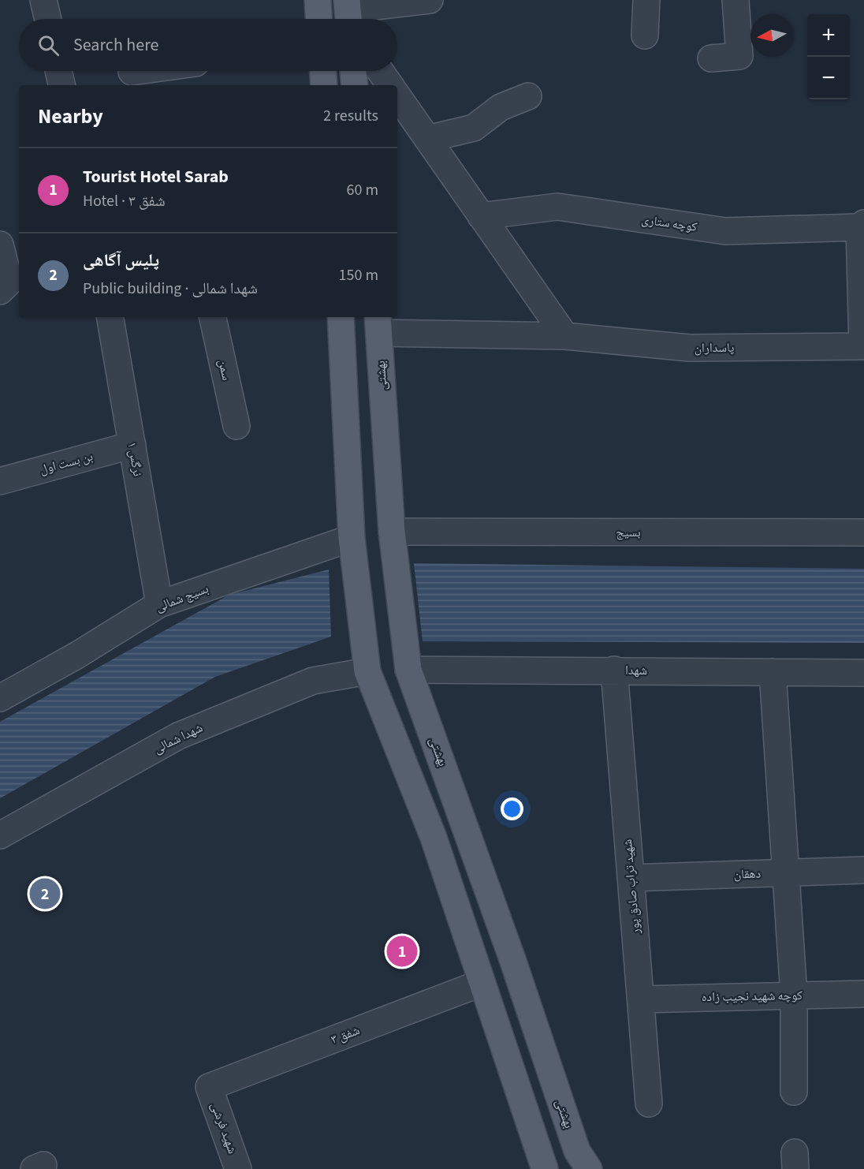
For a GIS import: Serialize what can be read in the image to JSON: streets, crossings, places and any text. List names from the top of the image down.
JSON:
{
  "streets": {
    "main road": ["بهشتی"],
    "street": [
      "کوچه ستاری",
      "پاسداران",
      "سمن",
      "نرگس ۱",
      "بن بست اول",
      "بسیج",
      "بسیج شمالی",
      "شهدا",
      "شهدا شمالی",
      "دهقان",
      "شهید تراب صادق پور",
      "کوچه شهید نجیب زاده",
      "شفق ۳",
      "شهید فرشی"
    ]
  },
  "crossings": [
    ["کوچه ستاری", "پاسداران"],
    ["پاسداران", "بهشتی"],
    ["بهشتی", "بسیج"],
    ["بهشتی", "شهدا"],
    ["نرگس ۱", "بن بست اول"],
    ["نرگس ۱", "بسیج شمالی"],
    ["شهدا", "شهید تراب صادق پور"],
    ["دهقان", "شهید تراب صادق پور"],
    ["شهید تراب صادق پور", "کوچه شهید نجیب زاده"],
    ["شفق ۳", "شهید فرشی"]
  ],
  "north": "left",
  "page": {
    "map_buttons": ["+", "−"],
    "search": "Search here",
    "heading": ["Nearby", "2 results"],
    "list": [
      {
        "mark": "1",
        "name": "Tourist Hotel Sarab",
        "note": "Hotel · شفق ۳",
        "value": "60 m"
      },
      {
        "mark": "2",
        "name": "پلیس آگاهی",
        "note": "Public building · شهدا شمالی",
        "value": "150 m"
      }
    ],
    "pins": ["2", "1"]
  }
}
